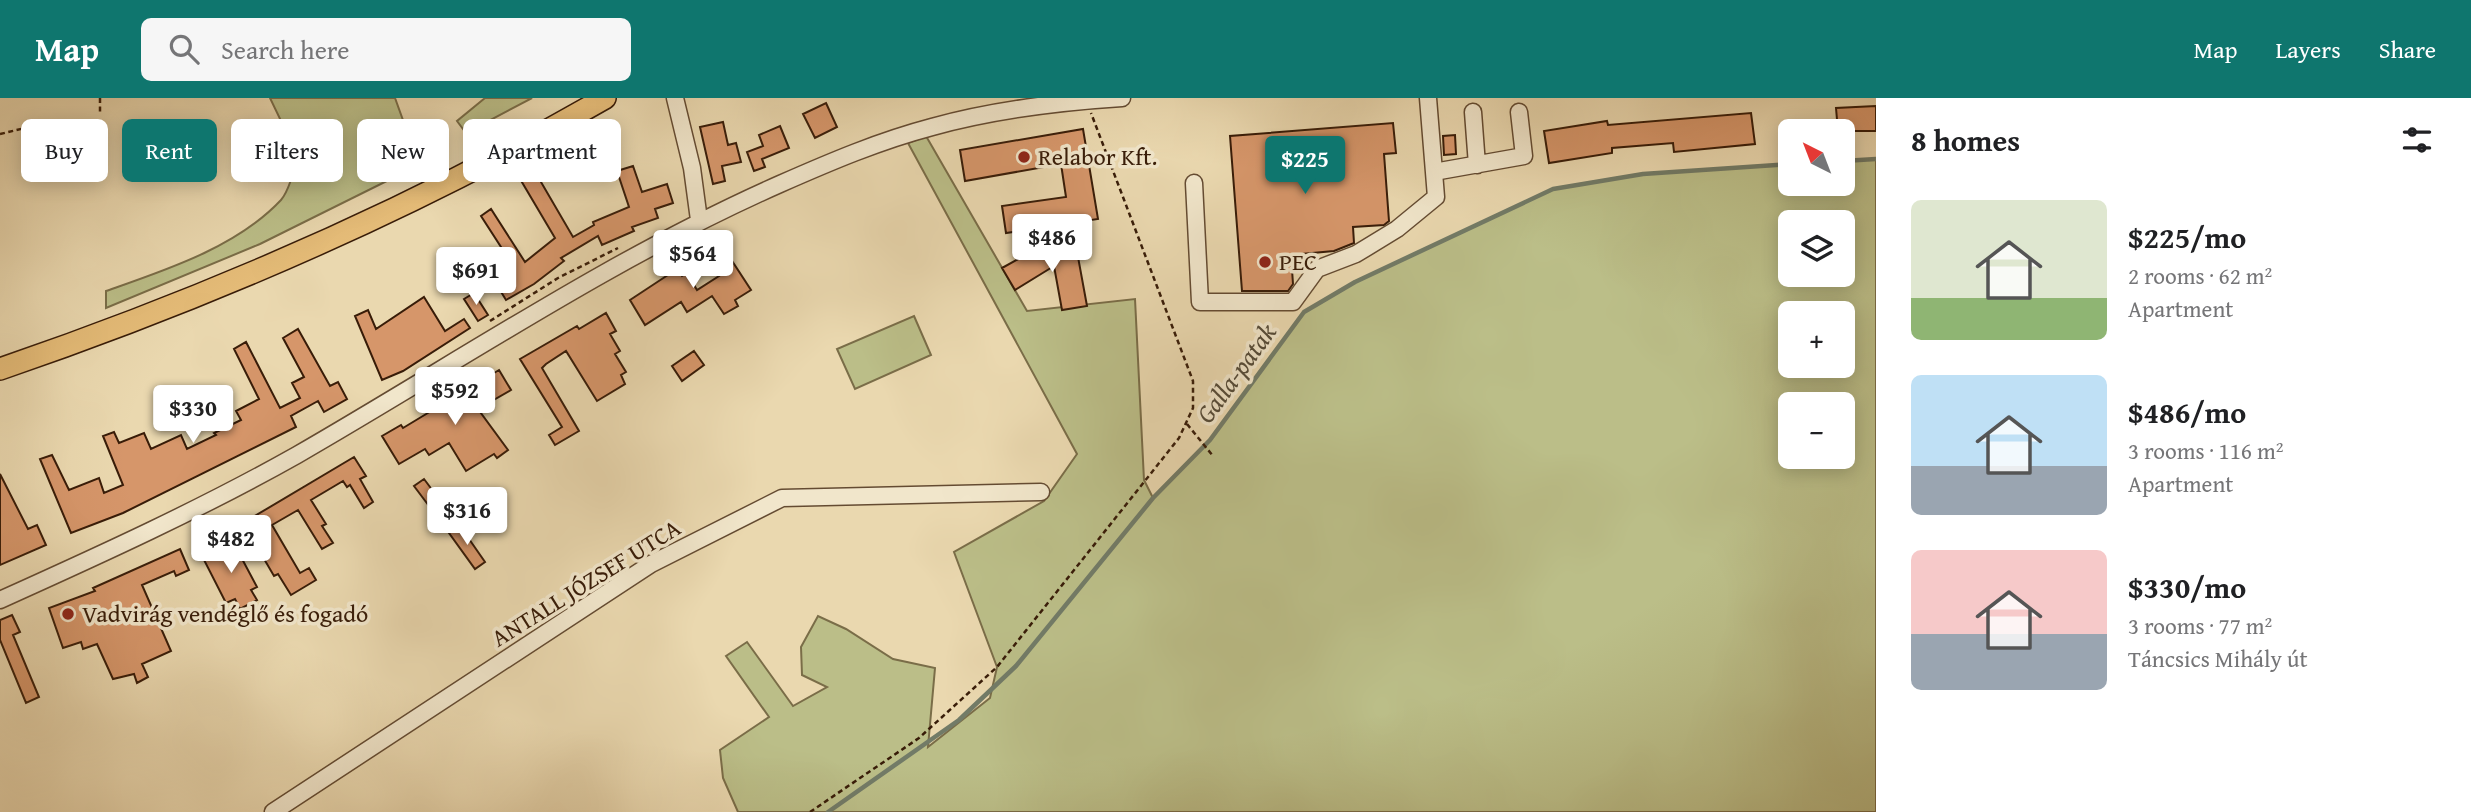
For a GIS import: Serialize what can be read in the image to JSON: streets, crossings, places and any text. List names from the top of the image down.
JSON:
{
  "streets": {
    "street": ["ANTALL JÓZSEF UTCA"]
  },
  "water": ["Galla-patak"],
  "places": ["Relabor Kft.", "PEC", "Vadvirág vendéglő és fogadó"],
  "north": "top left",
  "page": {
    "header": "Map",
    "search": "Search here",
    "nav": ["Map", "Layers", "Share"],
    "heading": "8 homes",
    "map_buttons": ["+", "−"],
    "chip": [
      "Buy",
      "Rent",
      "Filters",
      "New",
      "Apartment"
    ],
    "price": [
      "$225",
      "$486",
      "$564",
      "$691",
      "$592",
      "$330",
      "$316",
      "$482"
    ],
    "list": [
      {
        "name": "$225/mo",
        "note": "2 rooms · 62 m² · Apartment"
      },
      {
        "name": "$486/mo",
        "note": "3 rooms · 116 m² · Apartment"
      },
      {
        "name": "$330/mo",
        "note": "3 rooms · 77 m² · Táncsics Mihály út"
      }
    ]
  }
}
